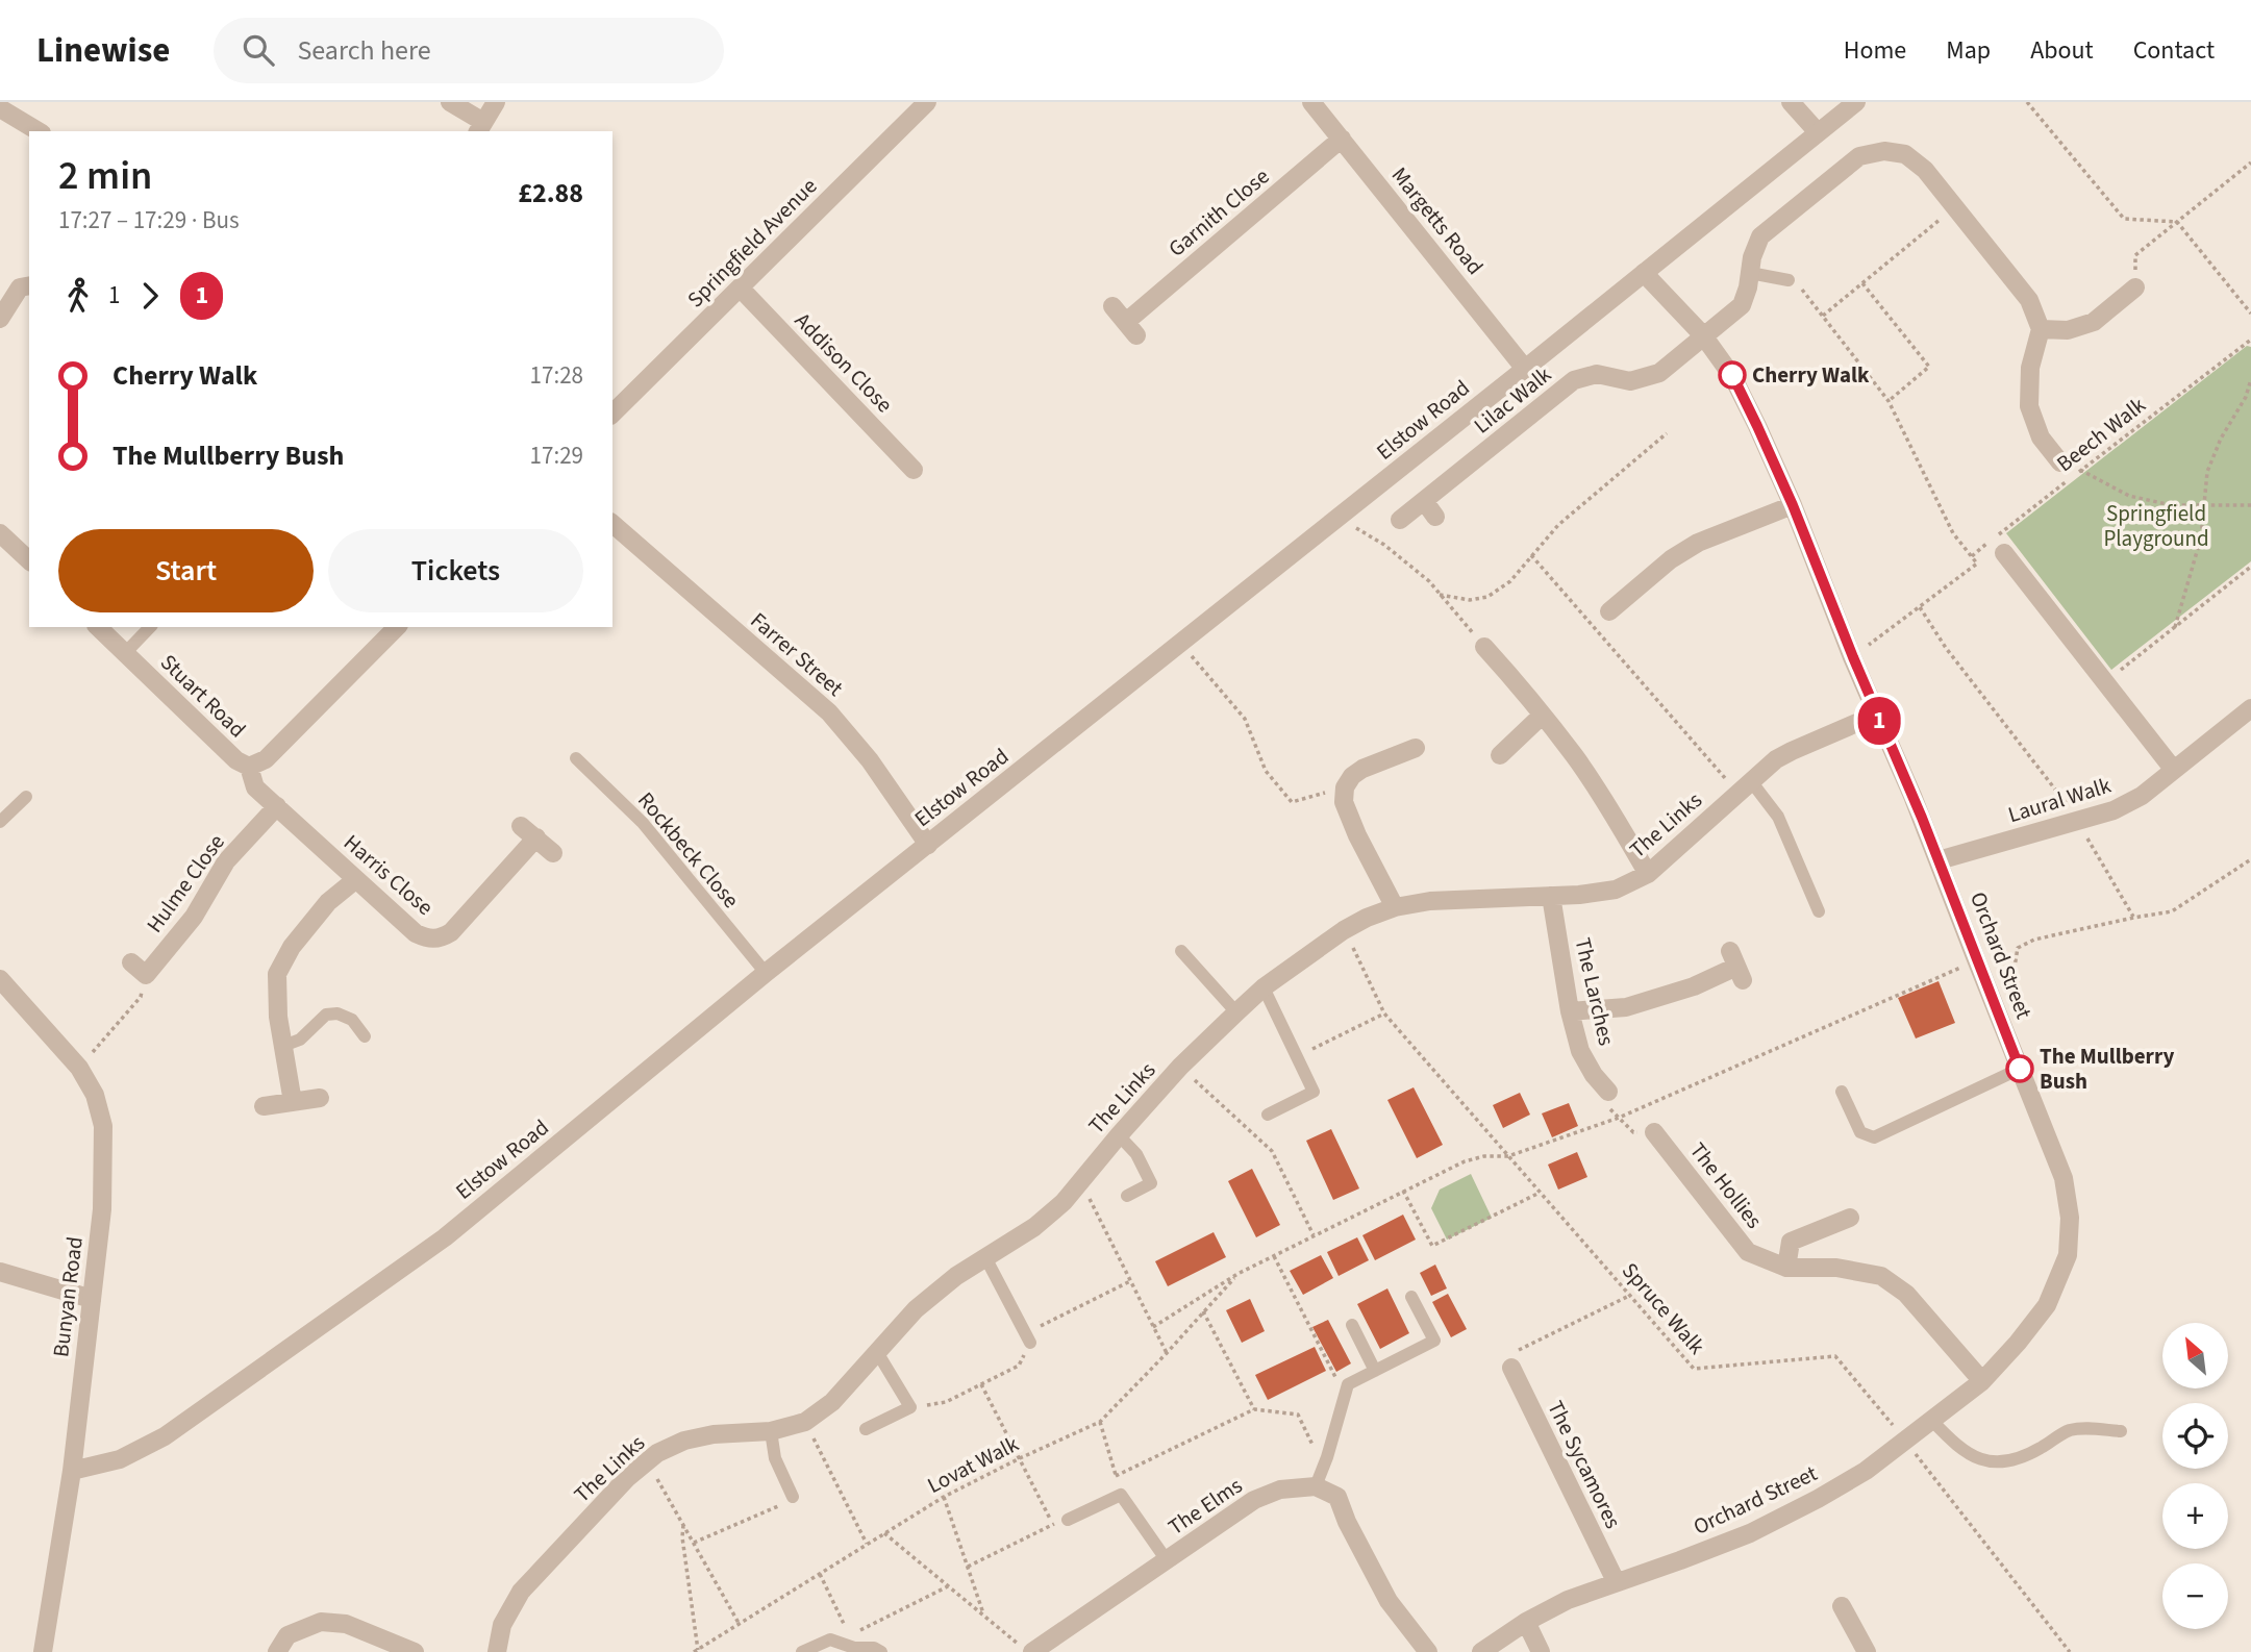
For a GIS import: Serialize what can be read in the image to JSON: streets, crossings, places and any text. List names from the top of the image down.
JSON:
{
  "streets": {
    "street": [
      "Garnith Close",
      "Margetts Road",
      "Springfield Avenue",
      "Addison Close",
      "Lilac Walk",
      "Elstow Road",
      "Farrer Street",
      "Stuart Road",
      "Laural Walk",
      "The Links",
      "Harris Close",
      "Hulme Close",
      "Orchard Street",
      "The Larches",
      "The Hollies",
      "Bunyan Road",
      "The Sycamores",
      "The Elms"
    ],
    "lane": ["Rockbeck Close"],
    "path": ["Beech Walk", "Spruce Walk", "Lovat Walk"]
  },
  "crossings": [
    ["Garnith Close", "Margetts Road"],
    ["Margetts Road", "Elstow Road"],
    ["Springfield Avenue", "Addison Close"],
    ["Lilac Walk", "Orchard Street"],
    ["Elstow Road", "Farrer Street"],
    ["Elstow Road", "Rockbeck Close"],
    ["Elstow Road", "Orchard Street"],
    ["Elstow Road", "Bunyan Road"],
    ["Stuart Road", "Harris Close"],
    ["Laural Walk", "Orchard Street"],
    ["The Links", "Orchard Street"],
    ["The Links", "The Larches"],
    ["The Links", "Spruce Walk"],
    ["Harris Close", "Hulme Close"],
    ["Orchard Street", "The Hollies"],
    ["Orchard Street", "Spruce Walk"],
    ["Orchard Street", "The Sycamores"],
    ["Spruce Walk", "Lovat Walk"]
  ],
  "parks": ["Springfield Playground"],
  "places": ["Cherry Walk", "The Mullberry Bush"],
  "lines": ["bus line 1"],
  "north": "top left",
  "page": {
    "header": "Linewise",
    "search": "Search here",
    "nav": [
      "Home",
      "Map",
      "About",
      "Contact"
    ],
    "on_map": "1",
    "heading": ["2 min", "17:27 – 17:29 · Bus", "£2.88"],
    "legs": ["1", "1"],
    "list": [
      {
        "name": "Cherry Walk",
        "value": "17:28"
      },
      {
        "name": "The Mullberry Bush",
        "value": "17:29"
      }
    ],
    "buttons": ["Start", "Tickets"],
    "map_buttons": ["+", "−"]
  }
}
